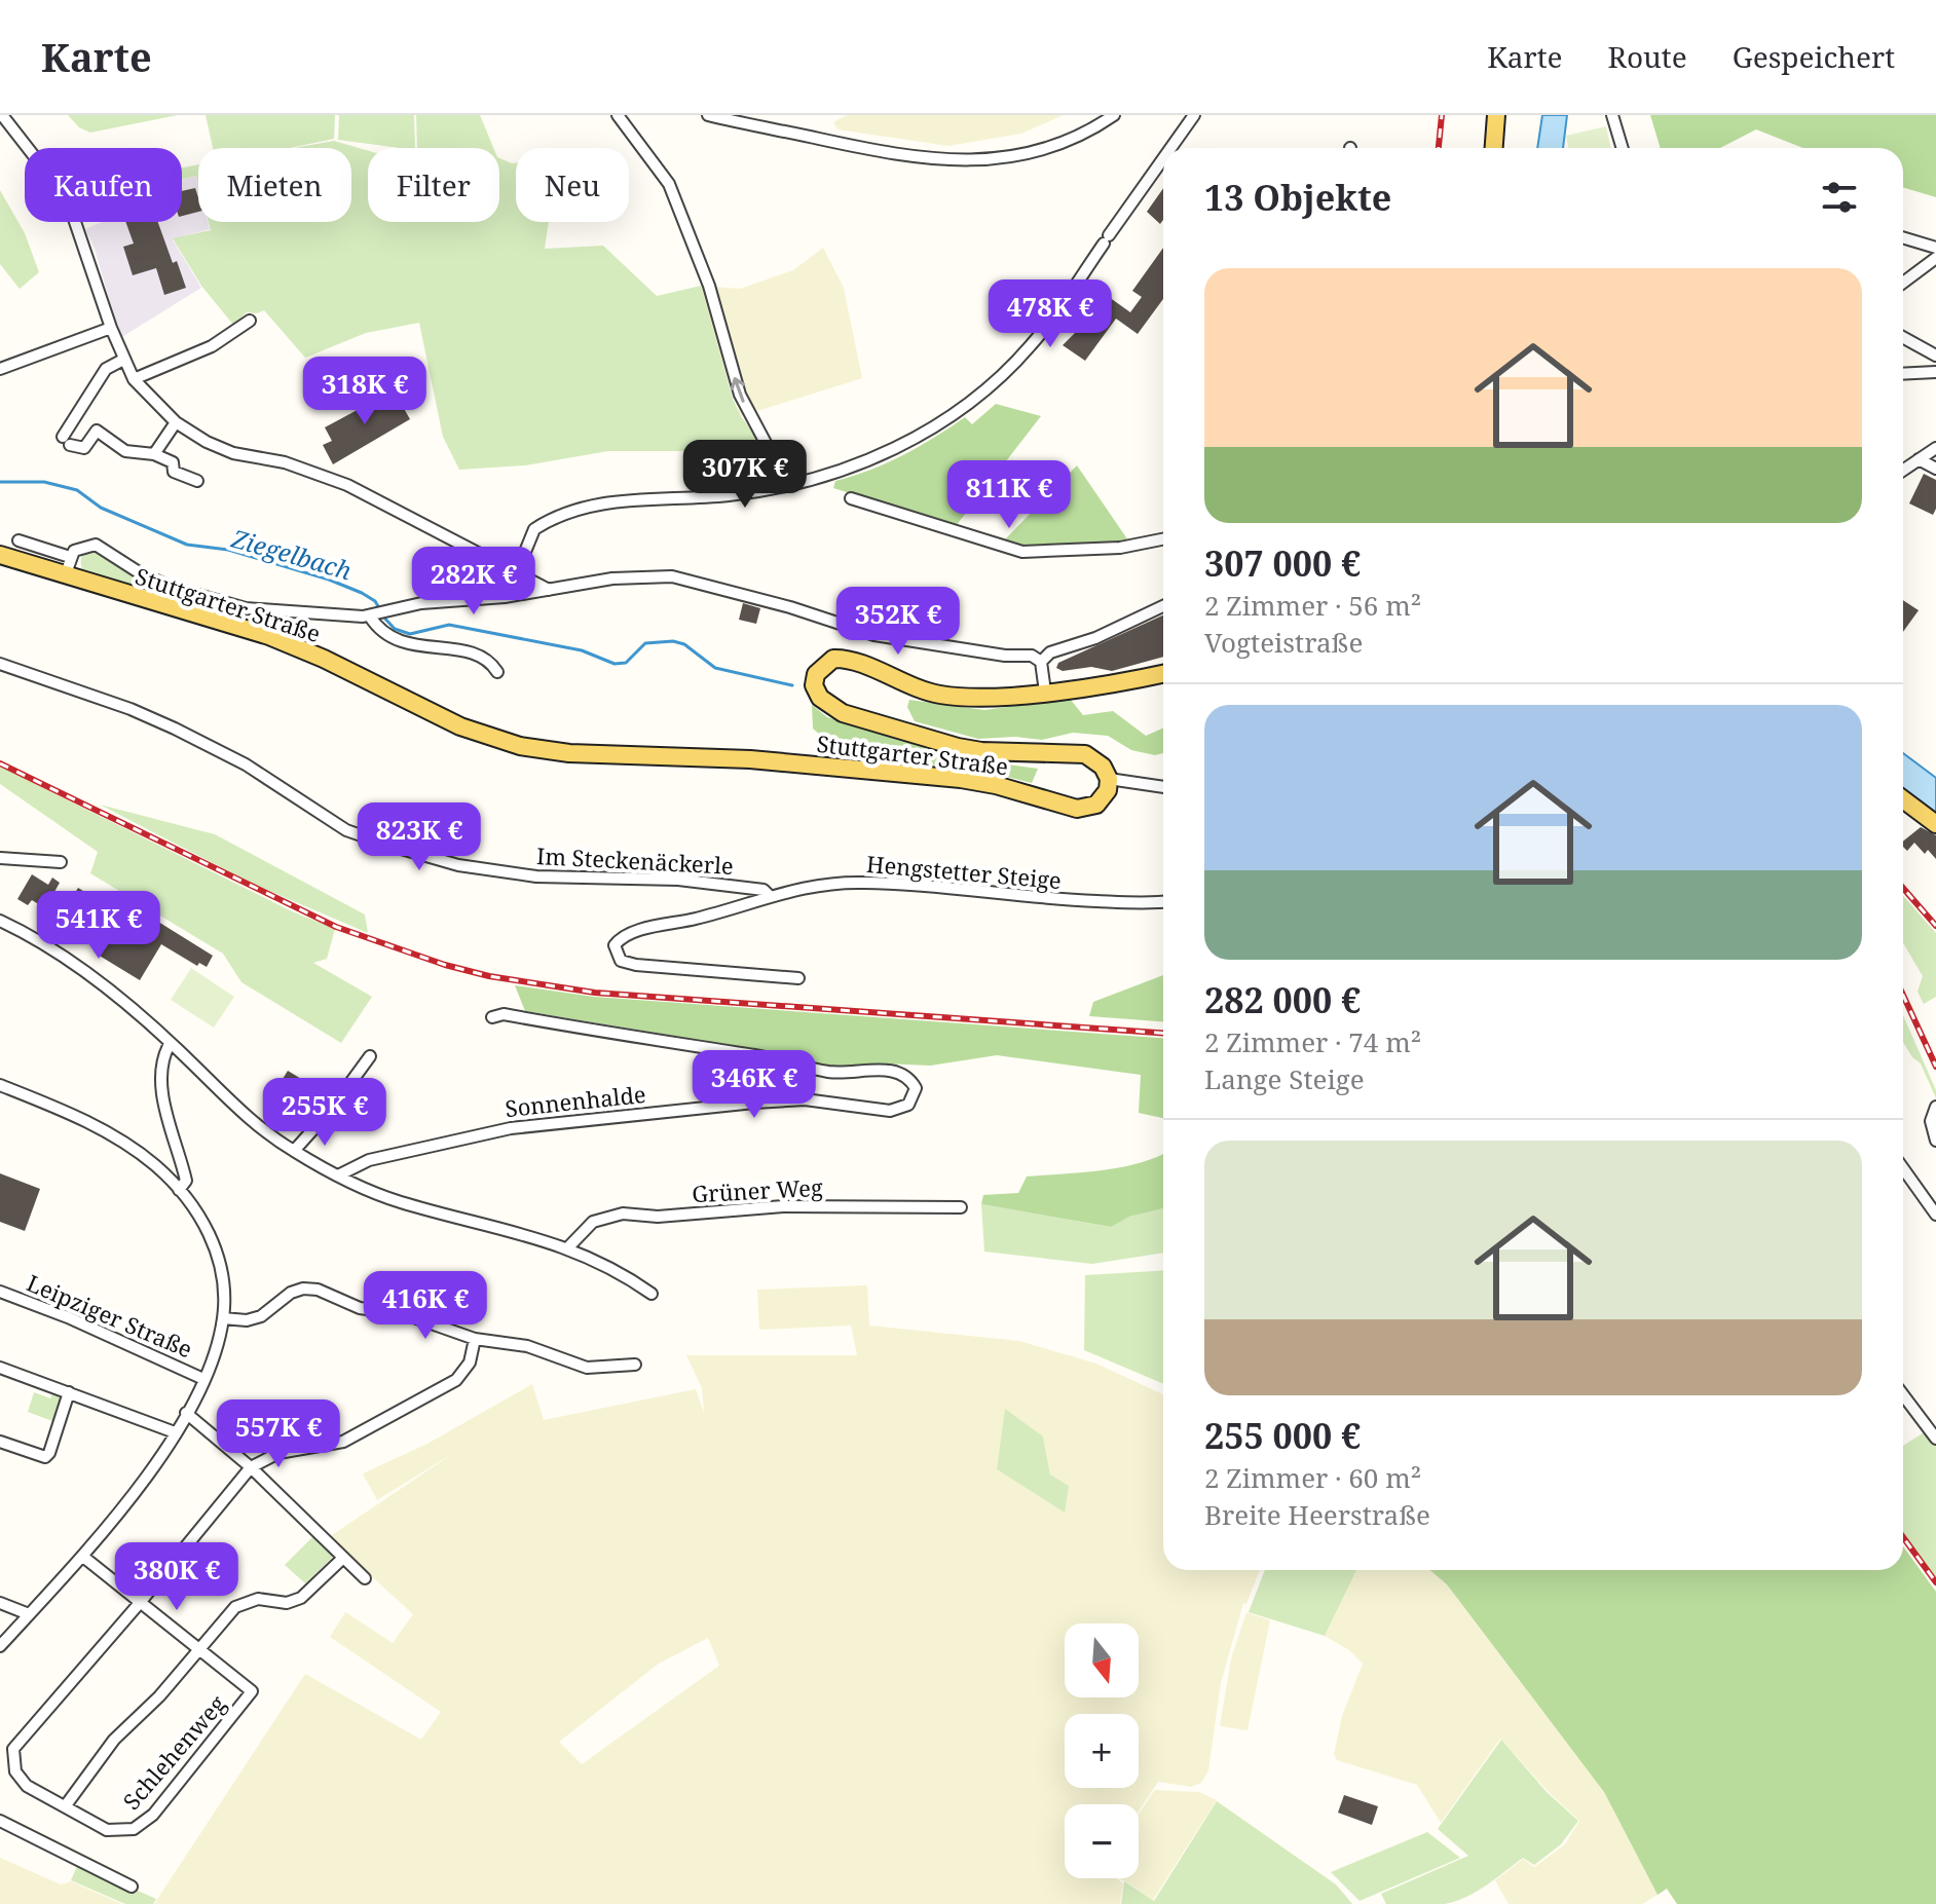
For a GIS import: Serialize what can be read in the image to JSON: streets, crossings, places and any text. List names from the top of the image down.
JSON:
{
  "streets": {
    "main road": ["Stuttgarter Straße"],
    "street": [
      "Im Steckenäckerle",
      "Hengstetter Steige",
      "Sonnenhalde",
      "Grüner Weg",
      "Leipziger Straße",
      "Schlehenweg"
    ]
  },
  "crossings": [
    ["Im Steckenäckerle", "Hengstetter Steige"]
  ],
  "water": ["Ziegelbach"],
  "north": "bottom",
  "page": {
    "header": "Karte",
    "nav": ["Karte", "Route", "Gespeichert"],
    "chip": [
      "Kaufen",
      "Mieten",
      "Filter",
      "Neu"
    ],
    "heading": "13 Objekte",
    "list": [
      {
        "name": "307 000 €",
        "note": "2 Zimmer · 56 m² · Vogteistraße"
      },
      {
        "name": "282 000 €",
        "note": "2 Zimmer · 74 m² · Lange Steige"
      },
      {
        "name": "255 000 €",
        "note": "2 Zimmer · 60 m² · Breite Heerstraße"
      }
    ],
    "price": [
      "478K €",
      "318K €",
      "307K €",
      "811K €",
      "282K €",
      "352K €",
      "823K €",
      "541K €",
      "346K €",
      "255K €",
      "416K €",
      "557K €",
      "380K €"
    ],
    "map_buttons": ["+", "−"]
  }
}
